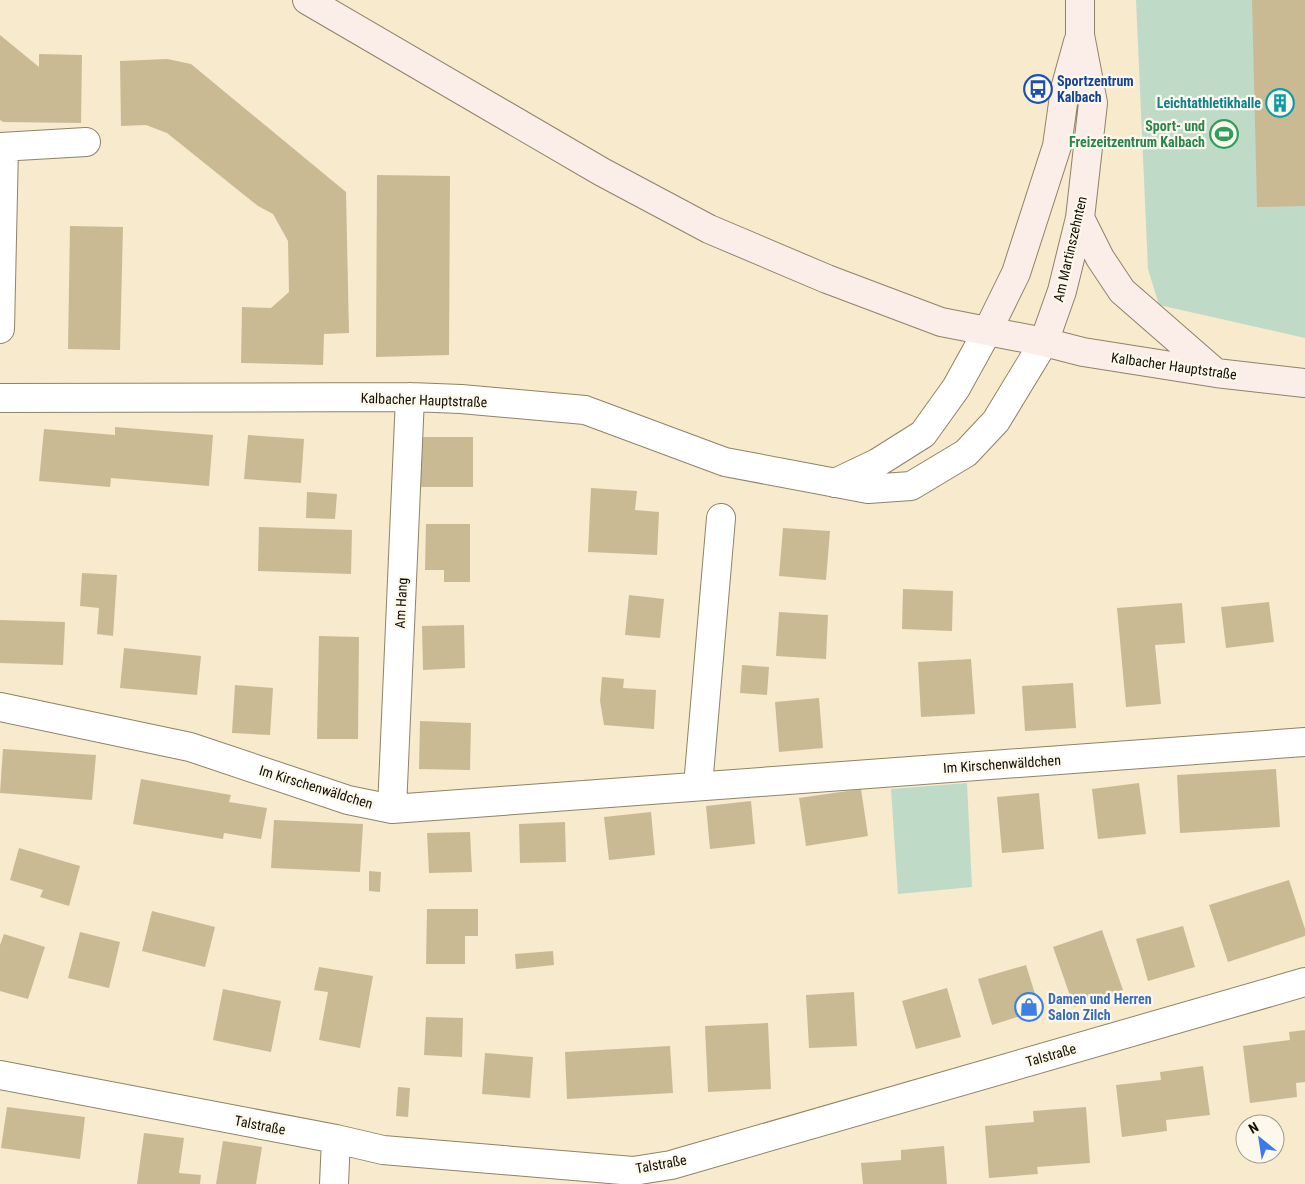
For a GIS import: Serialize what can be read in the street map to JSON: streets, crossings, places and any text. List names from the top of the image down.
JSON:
{
  "streets": {
    "main road": ["Am Martinszehnten", "Kalbacher Hauptstraße"],
    "street": ["Am Hang", "Im Kirschenwäldchen", "Talstraße"]
  },
  "crossings": [
    ["Am Martinszehnten", "Kalbacher Hauptstraße"],
    ["Kalbacher Hauptstraße", "Am Hang"],
    ["Am Hang", "Im Kirschenwäldchen"]
  ],
  "places": {
    "bus stop": ["Sportzentrum Kalbach"],
    "building": ["Leichtathletikhalle"],
    "sports": ["Sport- und Freizeitzentrum Kalbach"],
    "shop": ["Damen und Herren Salon Zilch"]
  },
  "north": "top left"
}
